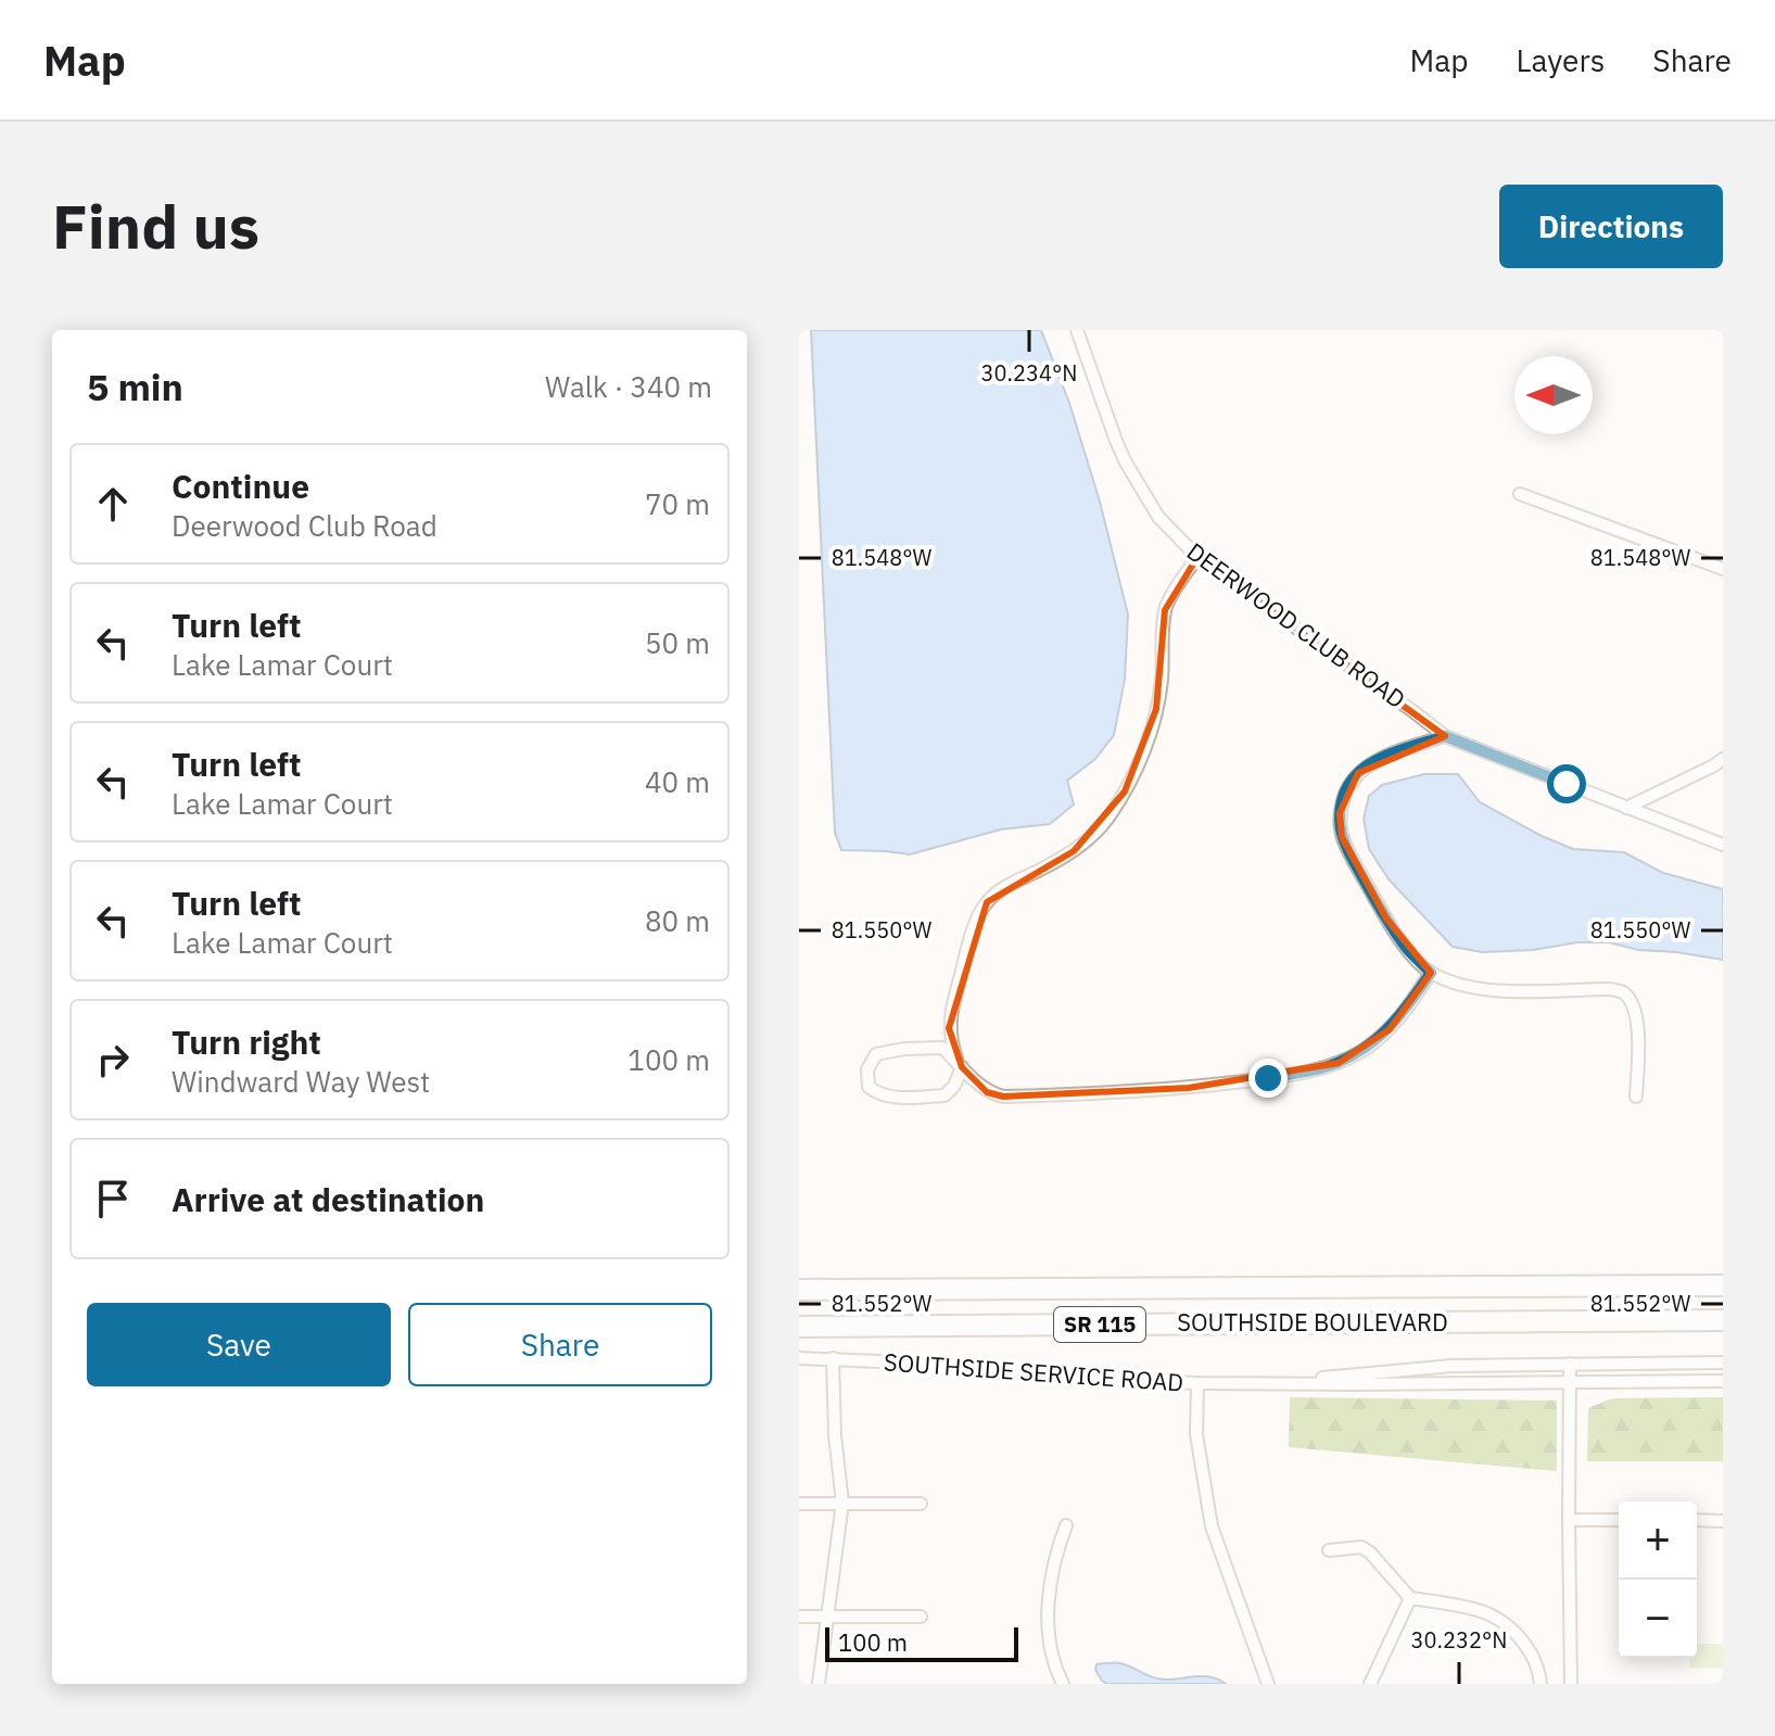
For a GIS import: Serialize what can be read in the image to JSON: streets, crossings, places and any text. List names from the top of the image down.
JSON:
{
  "streets": {
    "highway": ["SOUTHSIDE BOULEVARD", "SR 115"],
    "street": ["DEERWOOD CLUB ROAD", "SOUTHSIDE SERVICE ROAD"]
  },
  "scale_bar": "100 m",
  "north": "left",
  "page": {
    "header": "Map",
    "nav": ["Map", "Layers", "Share"],
    "buttons": [
      "Directions",
      ["Save", "Share"]
    ],
    "title": "Find us",
    "heading": ["5 min", "Walk · 340 m"],
    "list": [
      ["Continue", "Deerwood Club Road", "70 m"],
      ["Turn left", "Lake Lamar Court", "50 m"],
      ["Turn left", "Lake Lamar Court", "40 m"],
      ["Turn left", "Lake Lamar Court", "80 m"],
      ["Turn right", "Windward Way West", "100 m"],
      "Arrive at destination"
    ],
    "map_buttons": ["+", "−"],
    "scale": "100 m"
  },
  "coordinates": [
    "30.234°N",
    "81.548°W",
    "81.550°W",
    "81.552°W",
    "30.232°N"
  ]
}
